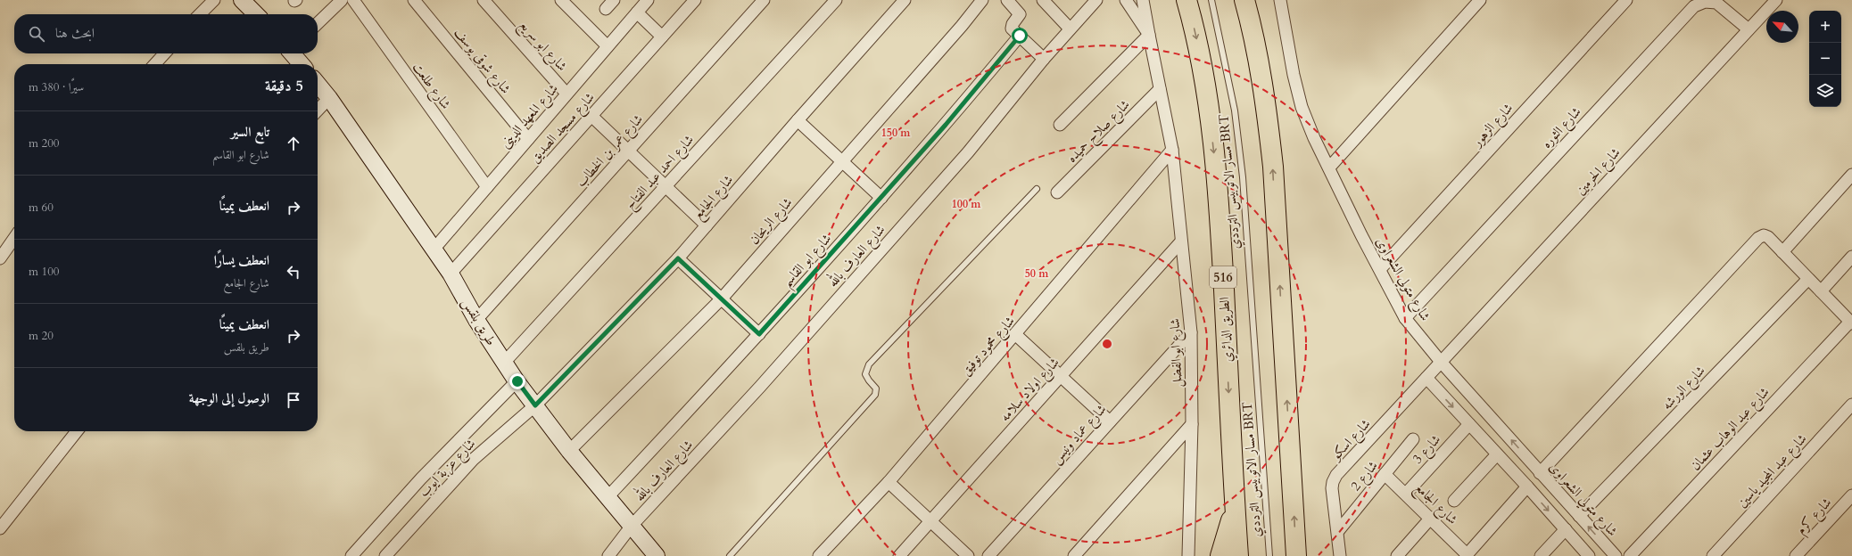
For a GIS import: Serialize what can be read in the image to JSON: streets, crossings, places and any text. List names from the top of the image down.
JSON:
{
  "streets": {
    "highway": ["516", "الطريق الدائري"],
    "main road": ["طريق بلقس"],
    "street": [
      "شارع ابو سريع",
      "شارع شوقى يوسف",
      "شارع طلعت",
      "شارع المعهد الدينى",
      "شارع الزهور",
      "شارع مسجد الصديق",
      "شارع الثوره",
      "شارع صلاح حميده",
      "شارع عمر بن الخطاب",
      "شارع الحرمين",
      "شارع احمد عبد الفتاح",
      "شارع الجامع",
      "شارع الريحان",
      "شارع العارف بالله",
      "شارع ابو القاسم",
      "شارع متولي الشعراوى",
      "شارع محمود توفيق",
      "شارع ابو الفضل",
      "شارع الورشه",
      "شارع اولاد سلامه",
      "شارع عبد الوهاب عثمان",
      "شارع عماد ونيس",
      "شارع اسكو",
      "شارع 3",
      "شارع عزبة ايوب",
      "شارع عبد المجيد ياسين",
      "شارع 2",
      "شارع كرم"
    ],
    "lane": ["مسار الاتوبيس الترددي BRT"]
  },
  "crossings": [
    ["شارع ابو سريع", "شارع المعهد الدينى"],
    ["شارع شوقى يوسف", "شارع المعهد الدينى"],
    ["شارع طلعت", "شارع المعهد الدينى"],
    ["شارع المعهد الدينى", "طريق بلقس"],
    ["شارع الزهور", "شارع متولي الشعراوى"],
    ["شارع مسجد الصديق", "طريق بلقس"],
    ["شارع الثوره", "شارع الحرمين"],
    ["شارع الثوره", "شارع متولي الشعراوى"],
    ["شارع صلاح حميده", "شارع ابو الفضل"],
    ["شارع عمر بن الخطاب", "طريق بلقس"],
    ["شارع الحرمين", "شارع متولي الشعراوى"],
    ["شارع الحرمين", "شارع اسكو"],
    ["شارع احمد عبد الفتاح", "طريق بلقس"],
    ["شارع الجامع", "طريق بلقس"],
    ["شارع الجامع", "شارع 3"],
    ["شارع الجامع", "شارع عزبة ايوب"],
    ["شارع الجامع", "شارع 2"],
    ["شارع الريحان", "طريق بلقس"],
    ["شارع العارف بالله", "طريق بلقس"],
    ["شارع ابو القاسم", "طريق بلقس"],
    ["شارع متولي الشعراوى", "شارع الورشه"],
    ["شارع متولي الشعراوى", "شارع اسكو"],
    ["طريق بلقس", "شارع عزبة ايوب"],
    ["شارع محمود توفيق", "شارع ابو الفضل"],
    ["شارع ابو الفضل", "شارع اولاد سلامه"],
    ["شارع ابو الفضل", "شارع عماد ونيس"],
    ["شارع اسكو", "شارع 2"]
  ],
  "north": "top left",
  "page": {
    "map_buttons": ["+", "−"],
    "search": "ابحث هنا",
    "heading": ["5 دقيقة", "سيرًا · 380 m"],
    "list": [
      ["تابع السير", "شارع ابو القاسم", "200 m"],
      ["انعطف يمينًا", "60 m"],
      ["انعطف يسارًا", "شارع الجامع", "100 m"],
      ["انعطف يمينًا", "طريق بلقس", "20 m"],
      "الوصول إلى الوجهة"
    ]
  },
  "rings": ["150 m", "100 m", "50 m"]
}
